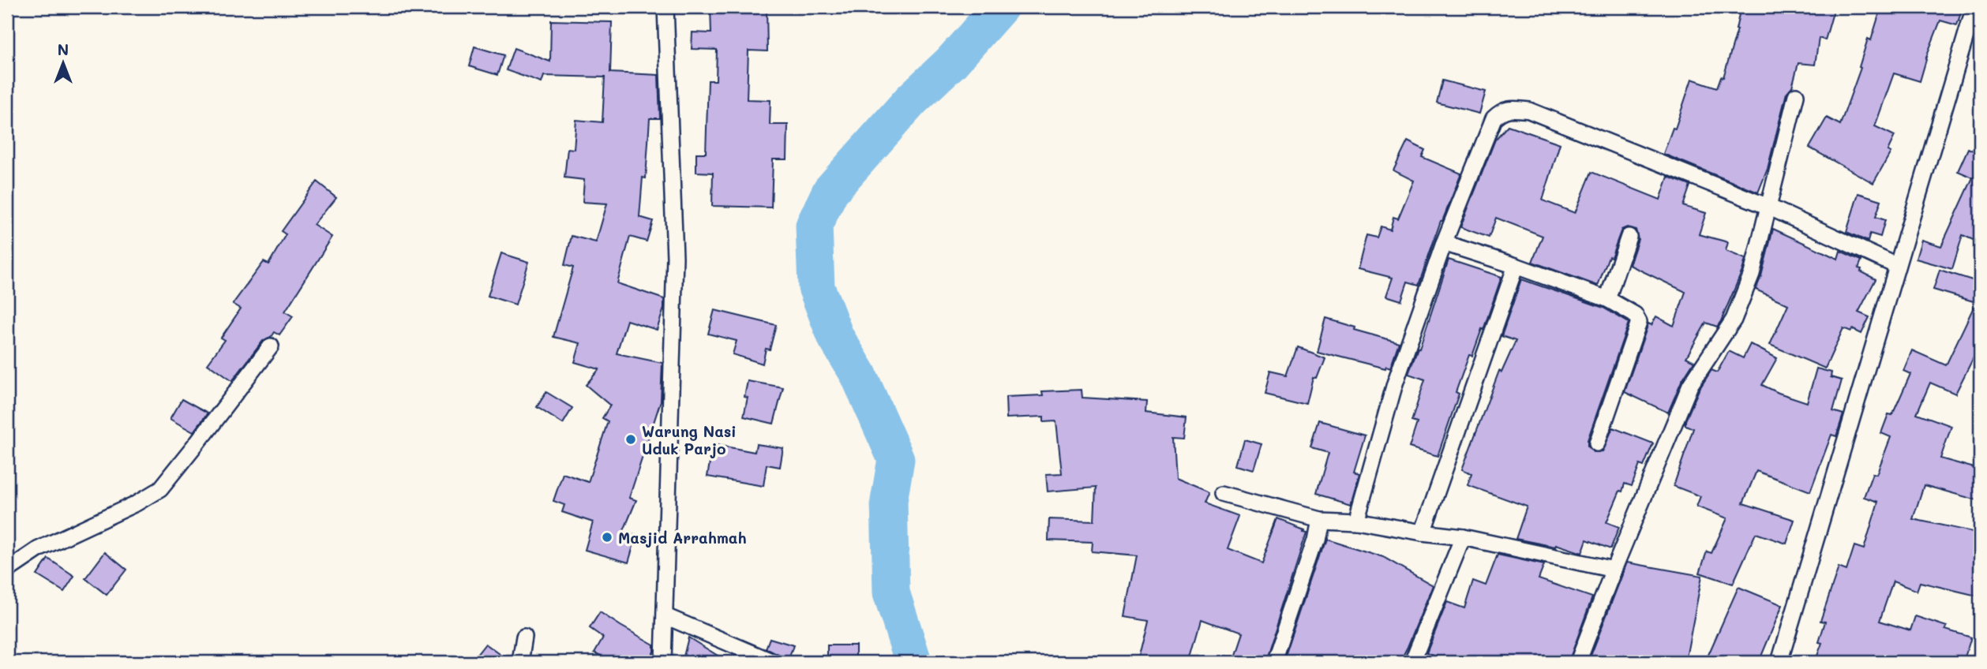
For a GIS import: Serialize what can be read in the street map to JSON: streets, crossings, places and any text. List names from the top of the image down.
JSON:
{
  "places": ["Warung Nasi Uduk Parjo", "Masjid Arrahmah"],
  "north": "top"
}
